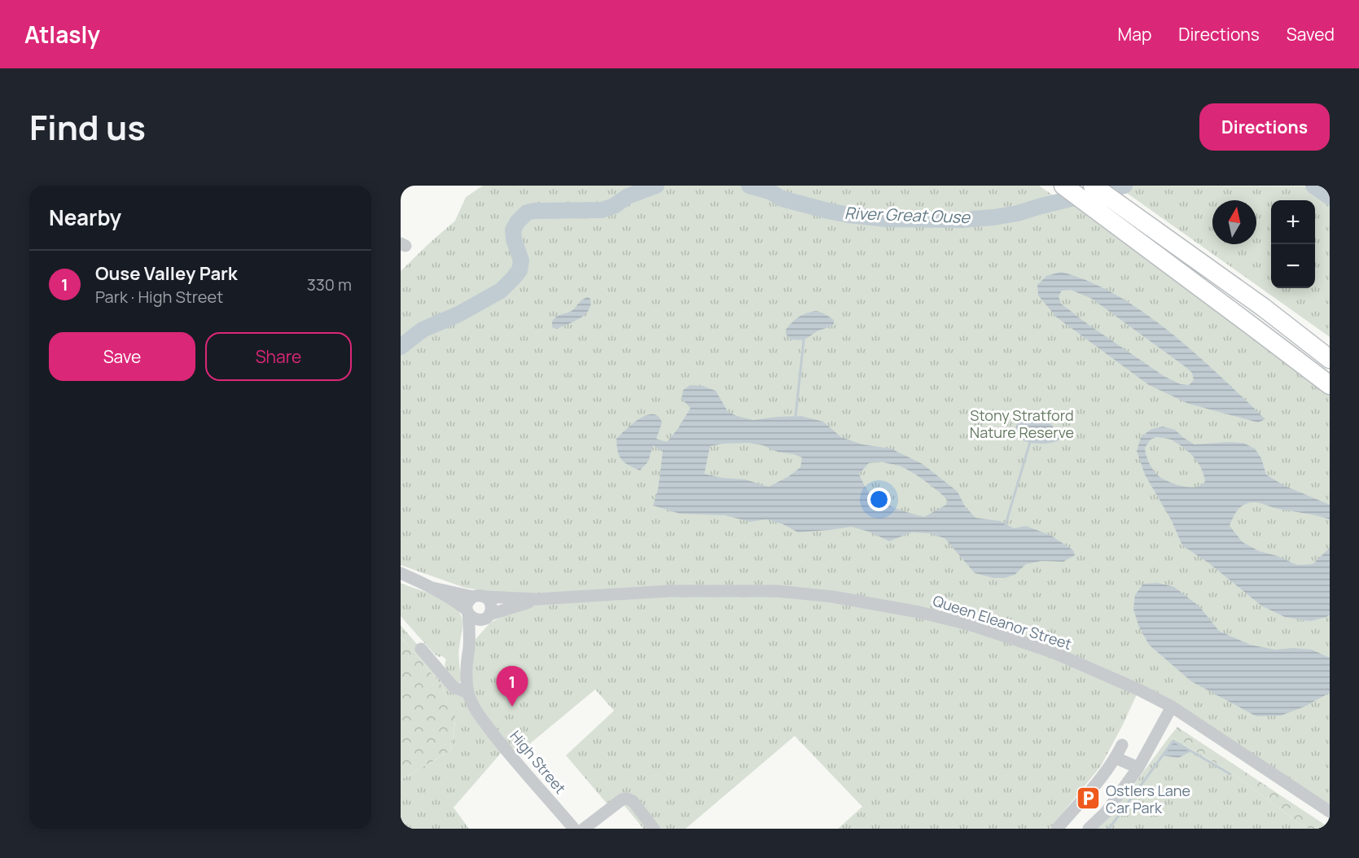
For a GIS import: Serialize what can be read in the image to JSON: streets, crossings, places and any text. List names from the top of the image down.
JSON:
{
  "streets": {
    "street": ["Queen Eleanor Street", "High Street"]
  },
  "water": ["River Great Ouse"],
  "parks": ["Stony Stratford Nature Reserve"],
  "places": {
    "parking": ["Ostlers Lane Car Park"]
  },
  "north": "top",
  "page": {
    "header": "Atlasly",
    "nav": ["Map", "Directions", "Saved"],
    "title": "Find us",
    "buttons": [
      "Directions",
      ["Save", "Share"]
    ],
    "heading": "Nearby",
    "map_buttons": ["+", "−"],
    "list": [
      {
        "mark": "1",
        "name": "Ouse Valley Park",
        "note": "Park · High Street",
        "value": "330 m"
      }
    ],
    "pins": "1"
  }
}
